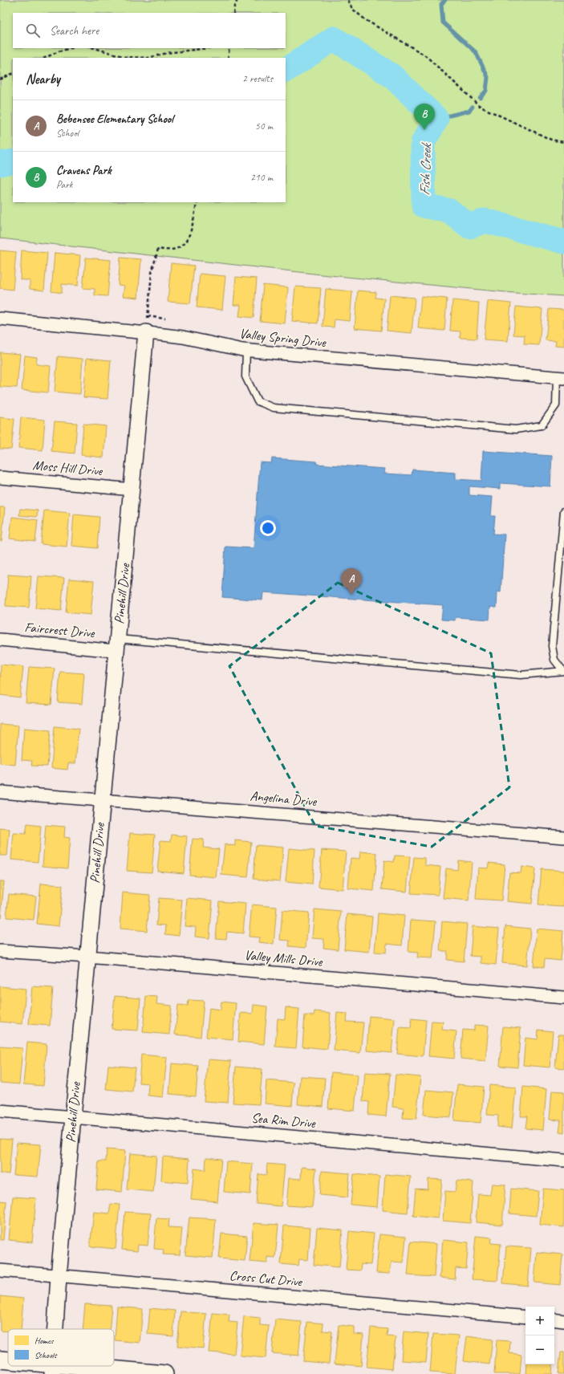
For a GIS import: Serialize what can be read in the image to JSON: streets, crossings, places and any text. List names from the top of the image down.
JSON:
{
  "streets": {
    "street": [
      "Valley Spring Drive",
      "Moss Hill Drive",
      "Pinehill Drive",
      "Faircrest Drive",
      "Angelina Drive",
      "Valley Mills Drive",
      "Sea Rim Drive",
      "Cross Cut Drive"
    ]
  },
  "crossings": [
    ["Valley Spring Drive", "Pinehill Drive"],
    ["Moss Hill Drive", "Pinehill Drive"],
    ["Pinehill Drive", "Faircrest Drive"],
    ["Pinehill Drive", "Angelina Drive"],
    ["Pinehill Drive", "Valley Mills Drive"],
    ["Pinehill Drive", "Sea Rim Drive"],
    ["Pinehill Drive", "Cross Cut Drive"]
  ],
  "water": ["Fish Creek"],
  "legend": ["Homes", "Schools"],
  "page": {
    "search": "Search here",
    "heading": ["Nearby", "2 results"],
    "list": [
      {
        "mark": "A",
        "name": "Bebensee Elementary School",
        "note": "School",
        "value": "50 m"
      },
      {
        "mark": "B",
        "name": "Cravens Park",
        "note": "Park",
        "value": "210 m"
      }
    ],
    "pins": ["B", "A"],
    "map_buttons": ["+", "−"]
  }
}
